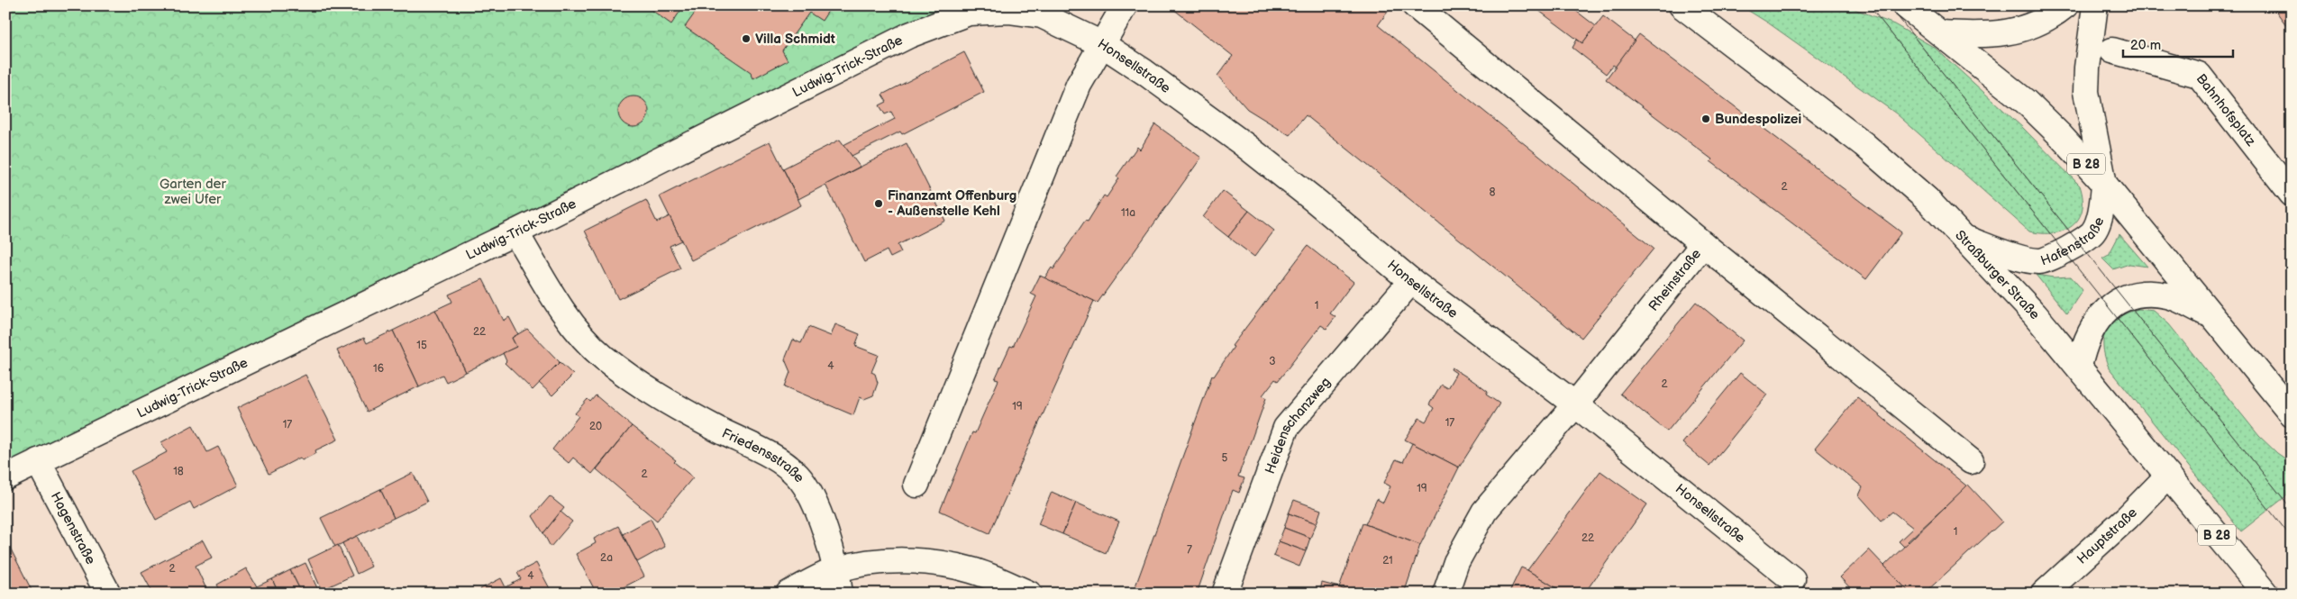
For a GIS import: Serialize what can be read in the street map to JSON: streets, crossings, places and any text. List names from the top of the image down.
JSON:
{
  "streets": {
    "street": [
      "Ludwig-Trick-Straße",
      "Honsellstraße",
      "Bahnhofsplatz",
      "B 28",
      "Hafenstraße",
      "Straßburger Straße",
      "Rheinstraße",
      "Heidenschanzweg",
      "Friedensstraße",
      "Hagenstraße",
      "Hauptstraße"
    ]
  },
  "crossings": [
    ["Ludwig-Trick-Straße", "Honsellstraße"],
    ["Ludwig-Trick-Straße", "Friedensstraße"],
    ["Ludwig-Trick-Straße", "Hagenstraße"],
    ["Honsellstraße", "Rheinstraße"],
    ["Honsellstraße", "Heidenschanzweg"],
    ["B 28", "Hafenstraße"],
    ["Hafenstraße", "Straßburger Straße"],
    ["Straßburger Straße", "Hauptstraße"]
  ],
  "parks": ["Garten der zwei Ufer"],
  "places": ["Villa Schmidt", "Bundespolizei", "Finanzamt Offenburg - Außenstelle Kehl"],
  "house_numbers": [
    "2",
    "8",
    "11a",
    "1",
    "22",
    "15",
    "3",
    "4",
    "16",
    "2",
    "19",
    "17",
    "17",
    "20",
    "5",
    "18",
    "2",
    "19",
    "1",
    "22",
    "7",
    "2a",
    "21",
    "2",
    "4"
  ],
  "scale_bar": "20 m"
}
